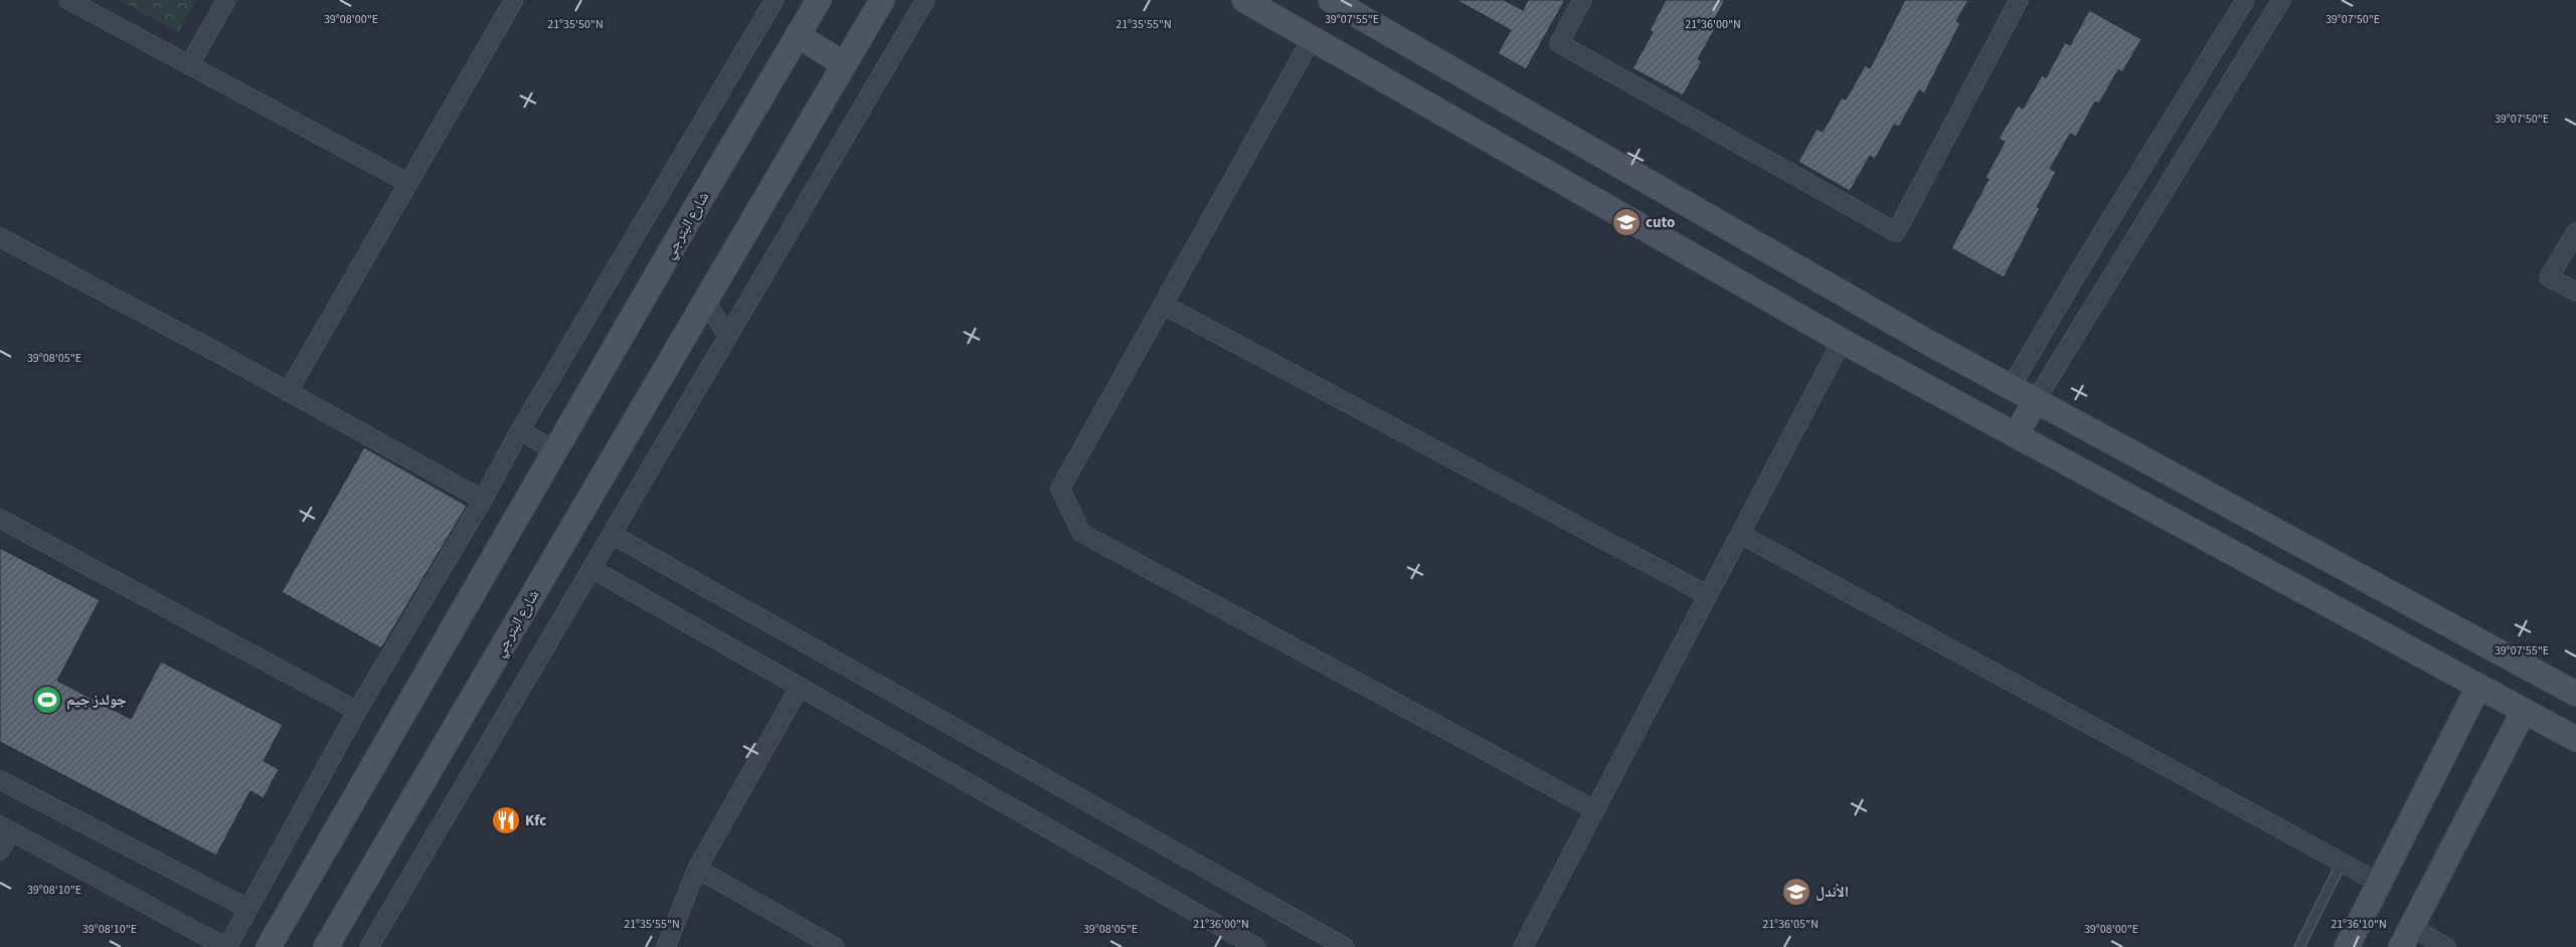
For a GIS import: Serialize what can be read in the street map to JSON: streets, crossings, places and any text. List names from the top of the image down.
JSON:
{
  "streets": {
    "street": ["شارع البترجي"]
  },
  "places": {
    "school or university": ["cuto", "الأندل"],
    "sports": ["جولدز جيم"],
    "restaurant": ["Kfc"]
  },
  "coordinates": [
    "39°07'50\"E",
    "39°07'55\"E",
    "39°08'00\"E",
    "21°35'50\"N",
    "21°35'55\"N",
    "21°36'00\"N",
    "39°08'05\"E",
    "39°08'10\"E",
    "21°36'05\"N",
    "21°36'10\"N"
  ]
}
